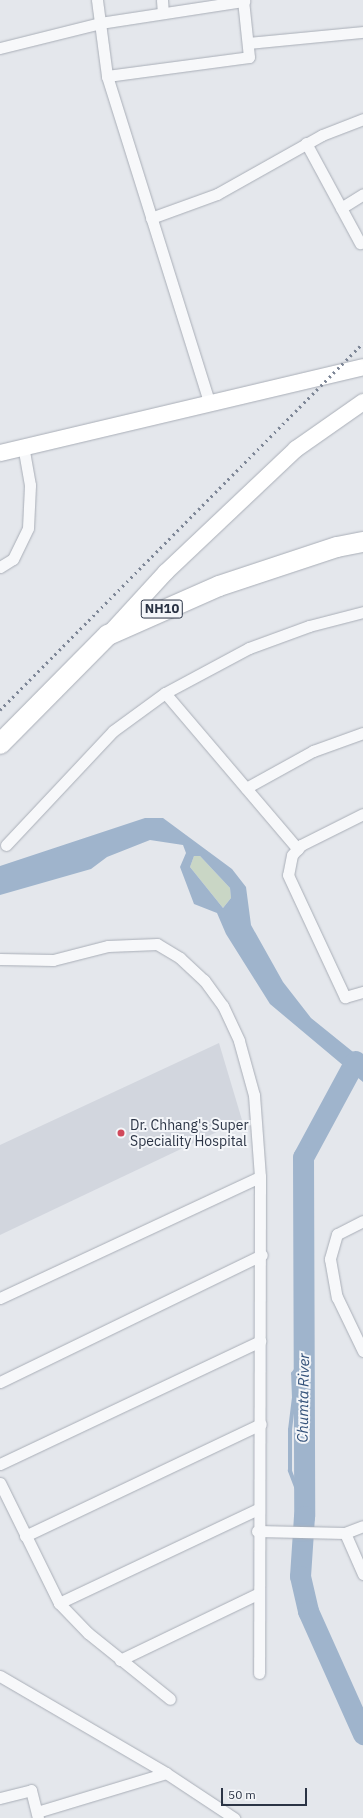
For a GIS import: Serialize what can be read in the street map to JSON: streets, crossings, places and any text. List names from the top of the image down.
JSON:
{
  "streets": {
    "highway": ["NH10"]
  },
  "water": ["Chumta River"],
  "places": ["Dr. Chhang's Super Speciality Hospital"],
  "scale_bar": "50 m"
}
